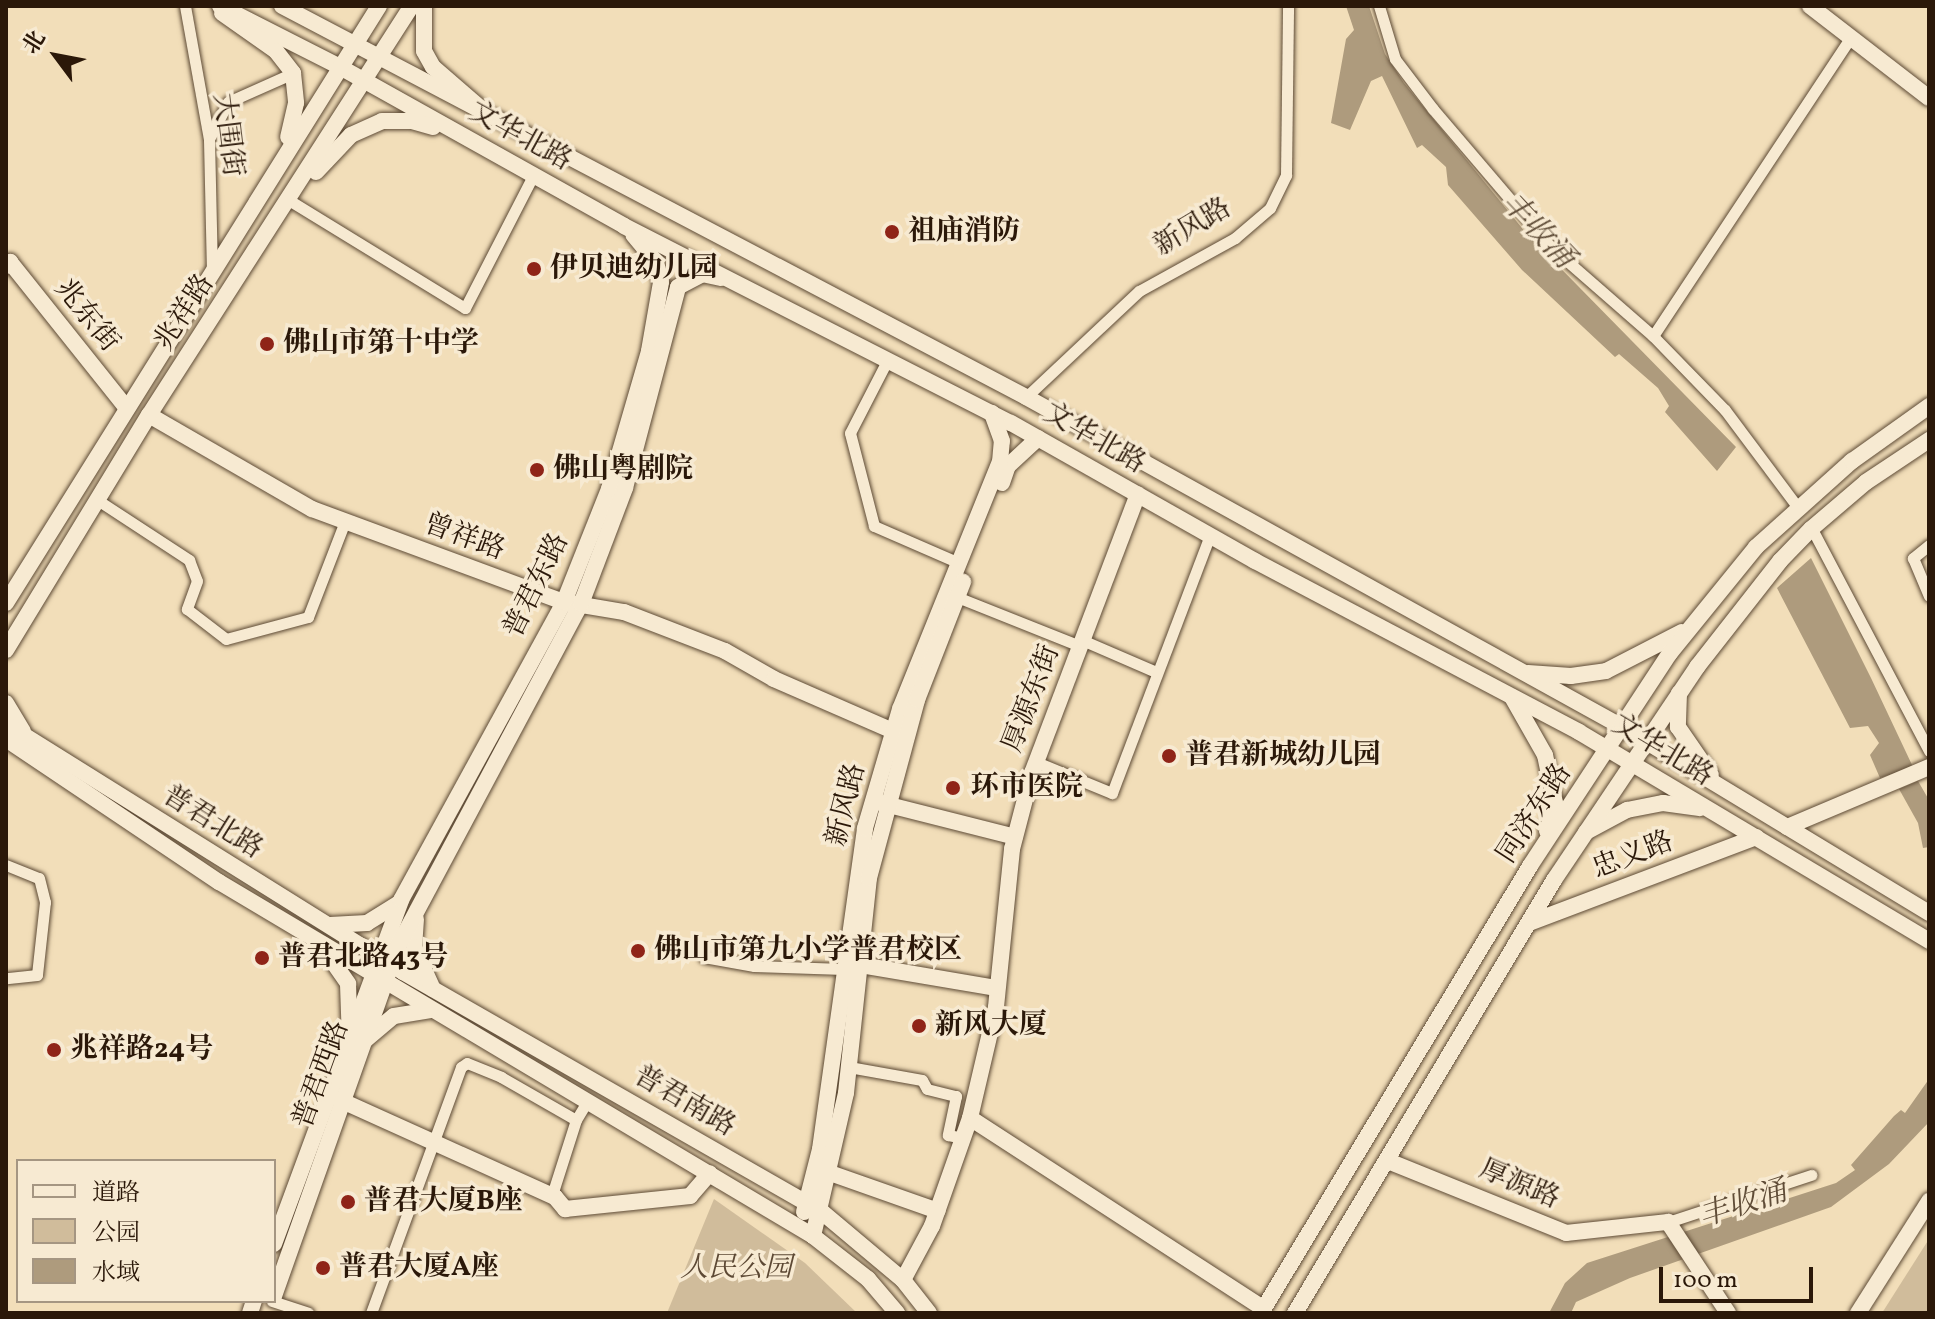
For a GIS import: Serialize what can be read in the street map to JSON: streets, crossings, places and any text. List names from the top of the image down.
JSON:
{
  "streets": {
    "main road": [
      "文华北路",
      "新风路",
      "兆祥路",
      "兆东街",
      "曾祥路",
      "普君东路",
      "厚源东街",
      "同济东路",
      "普君北路",
      "忠义路",
      "普君西路",
      "普君南路",
      "厚源路"
    ],
    "street": ["大围街"]
  },
  "crossings": [
    ["大围街", "兆祥路"],
    ["文华北路", "新风路"],
    ["文华北路", "兆祥路"],
    ["文华北路", "厚源东街"],
    ["文华北路", "同济东路"],
    ["文华北路", "忠义路"],
    ["新风路", "曾祥路"],
    ["新风路", "普君南路"],
    ["兆祥路", "兆东街"],
    ["兆祥路", "曾祥路"],
    ["曾祥路", "普君东路"],
    ["普君东路", "普君北路"],
    ["普君东路", "普君西路"],
    ["普君东路", "普君南路"],
    ["同济东路", "忠义路"],
    ["同济东路", "厚源路"],
    ["普君北路", "普君西路"],
    ["普君北路", "普君南路"],
    ["普君西路", "普君南路"]
  ],
  "water": ["丰收涌"],
  "parks": ["人民公园"],
  "places": [
    "祖庙消防",
    "伊贝迪幼儿园",
    "佛山市第十中学",
    "佛山粤剧院",
    "普君新城幼儿园",
    "环市医院",
    "佛山市第九小学普君校区",
    "普君北路43号",
    "新风大厦",
    "兆祥路24号",
    "普君大厦B座",
    "普君大厦A座"
  ],
  "legend": ["道路", "公园", "水域"],
  "scale_bar": "100 m",
  "north": "top left"
}
